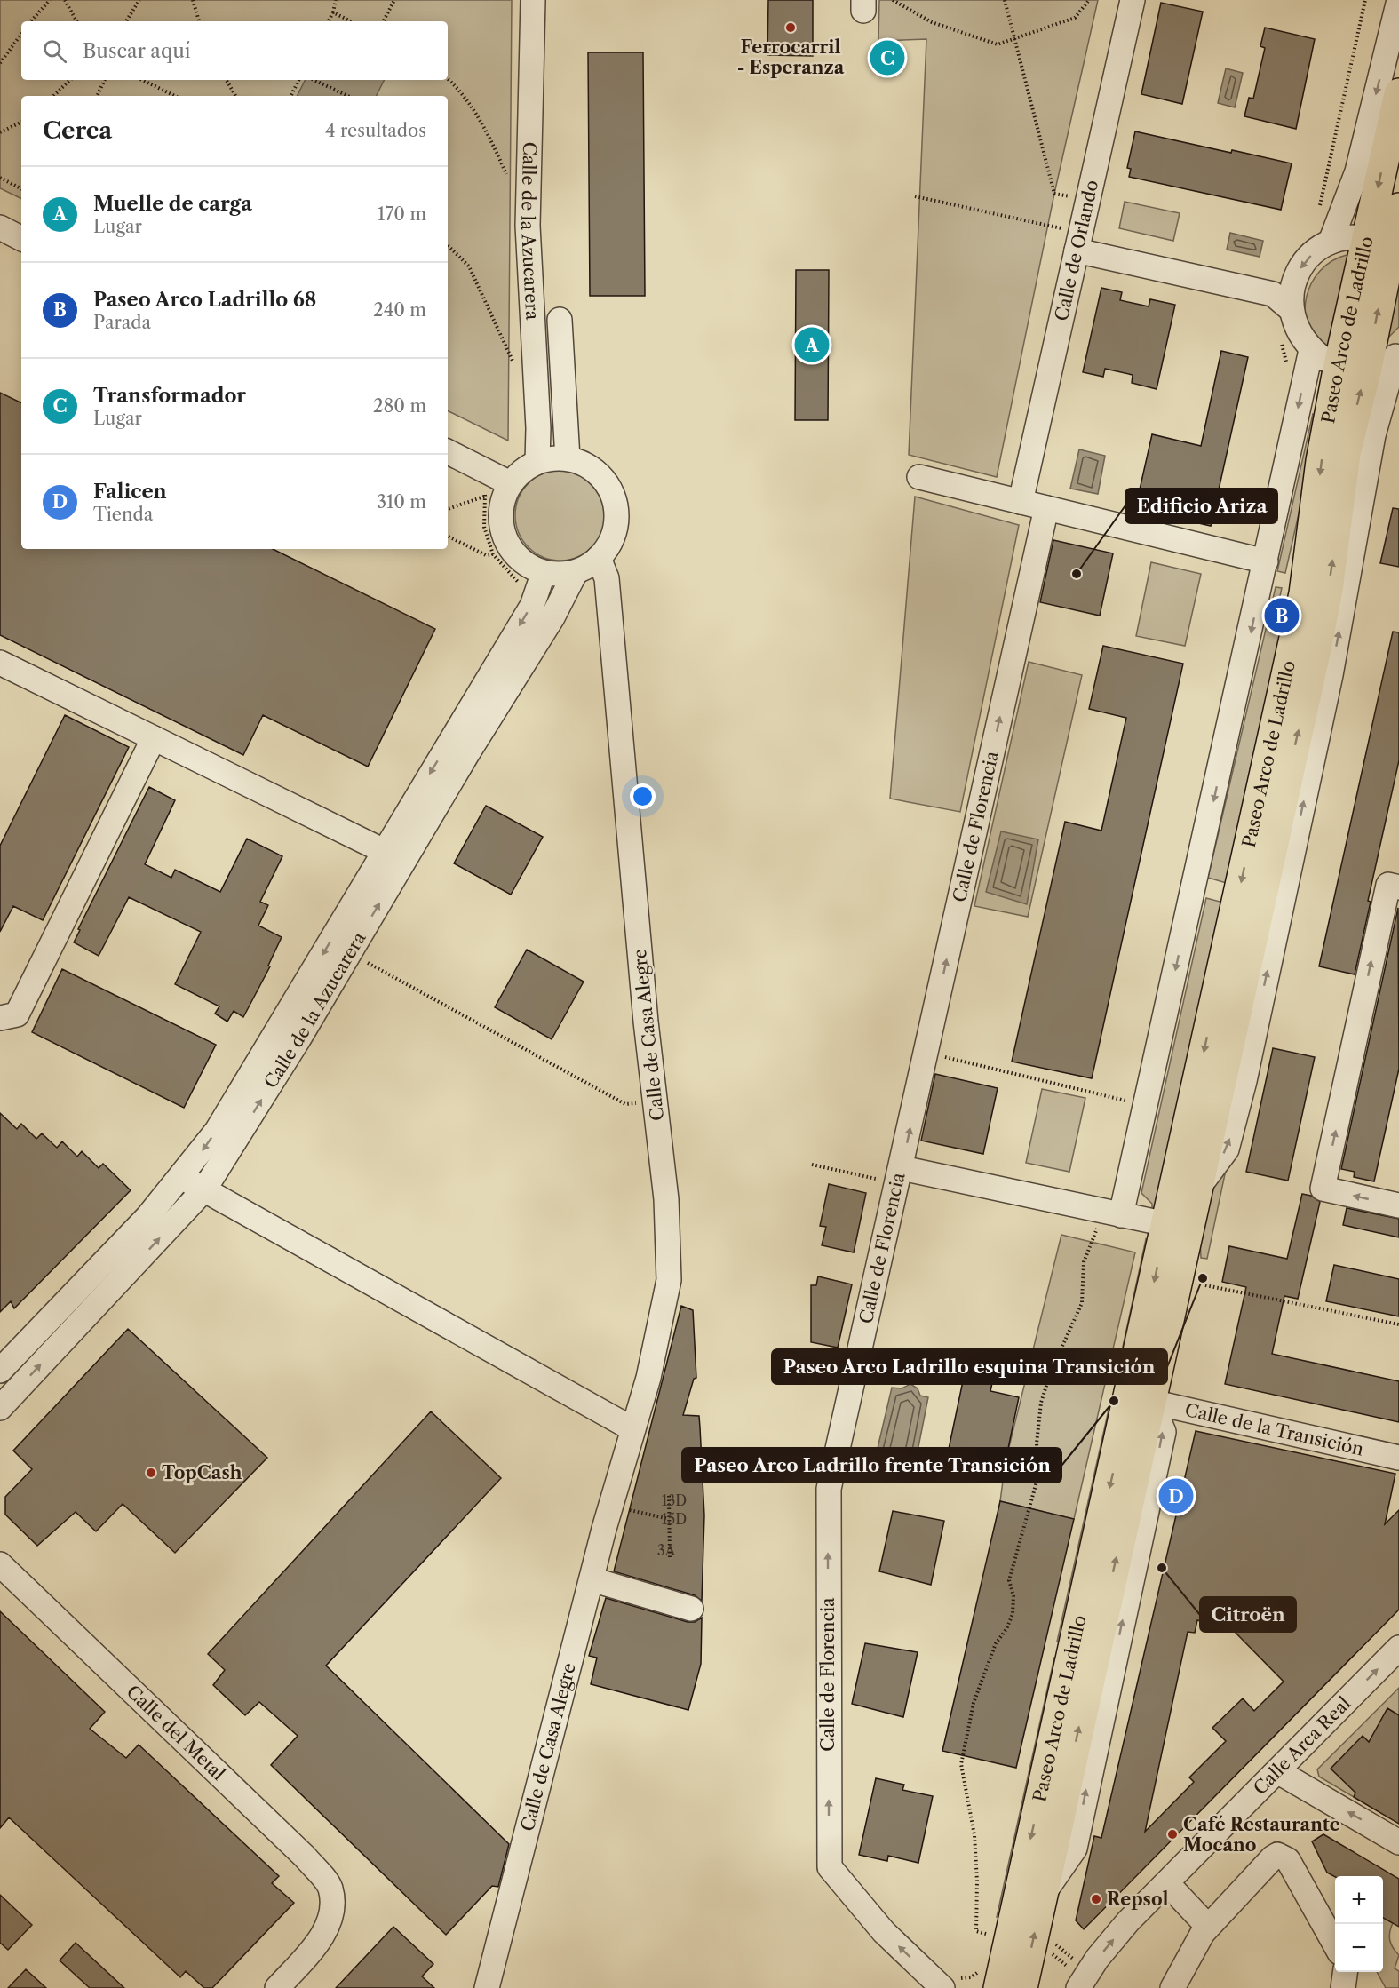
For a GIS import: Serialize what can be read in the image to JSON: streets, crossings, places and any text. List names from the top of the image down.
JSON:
{
  "streets": {
    "main road": ["Paseo Arco de Ladrillo"],
    "street": [
      "Calle de la Azucarera",
      "Calle de Orlando",
      "Calle de Florencia",
      "Calle de Casa Alegre",
      "Calle de la Transición",
      "Calle del Metal",
      "Calle Arca Real"
    ]
  },
  "crossings": [
    ["Calle de la Azucarera", "Calle de Casa Alegre"],
    ["Paseo Arco de Ladrillo", "Calle de la Transición"]
  ],
  "one_way": ["Calle de Florencia", "Calle Arca Real"],
  "places": [
    "Ferrocarril - Esperanza",
    "Edificio Ariza",
    "Paseo Arco Ladrillo esquina Transición",
    "Paseo Arco Ladrillo frente Transición",
    "TopCash",
    "Citroën",
    "Café Restaurante Mocano",
    "Repsol"
  ],
  "house_numbers": ["13D", "15D", "3A"],
  "page": {
    "search": "Buscar aquí",
    "pins": [
      "C",
      "A",
      "B",
      "D"
    ],
    "heading": ["Cerca", "4 resultados"],
    "list": [
      {
        "mark": "A",
        "name": "Muelle de carga",
        "note": "Lugar",
        "value": "170 m"
      },
      {
        "mark": "B",
        "name": "Paseo Arco Ladrillo 68",
        "note": "Parada",
        "value": "240 m"
      },
      {
        "mark": "C",
        "name": "Transformador",
        "note": "Lugar",
        "value": "280 m"
      },
      {
        "mark": "D",
        "name": "Falicen",
        "note": "Tienda",
        "value": "310 m"
      }
    ],
    "map_buttons": ["+", "−"]
  }
}
